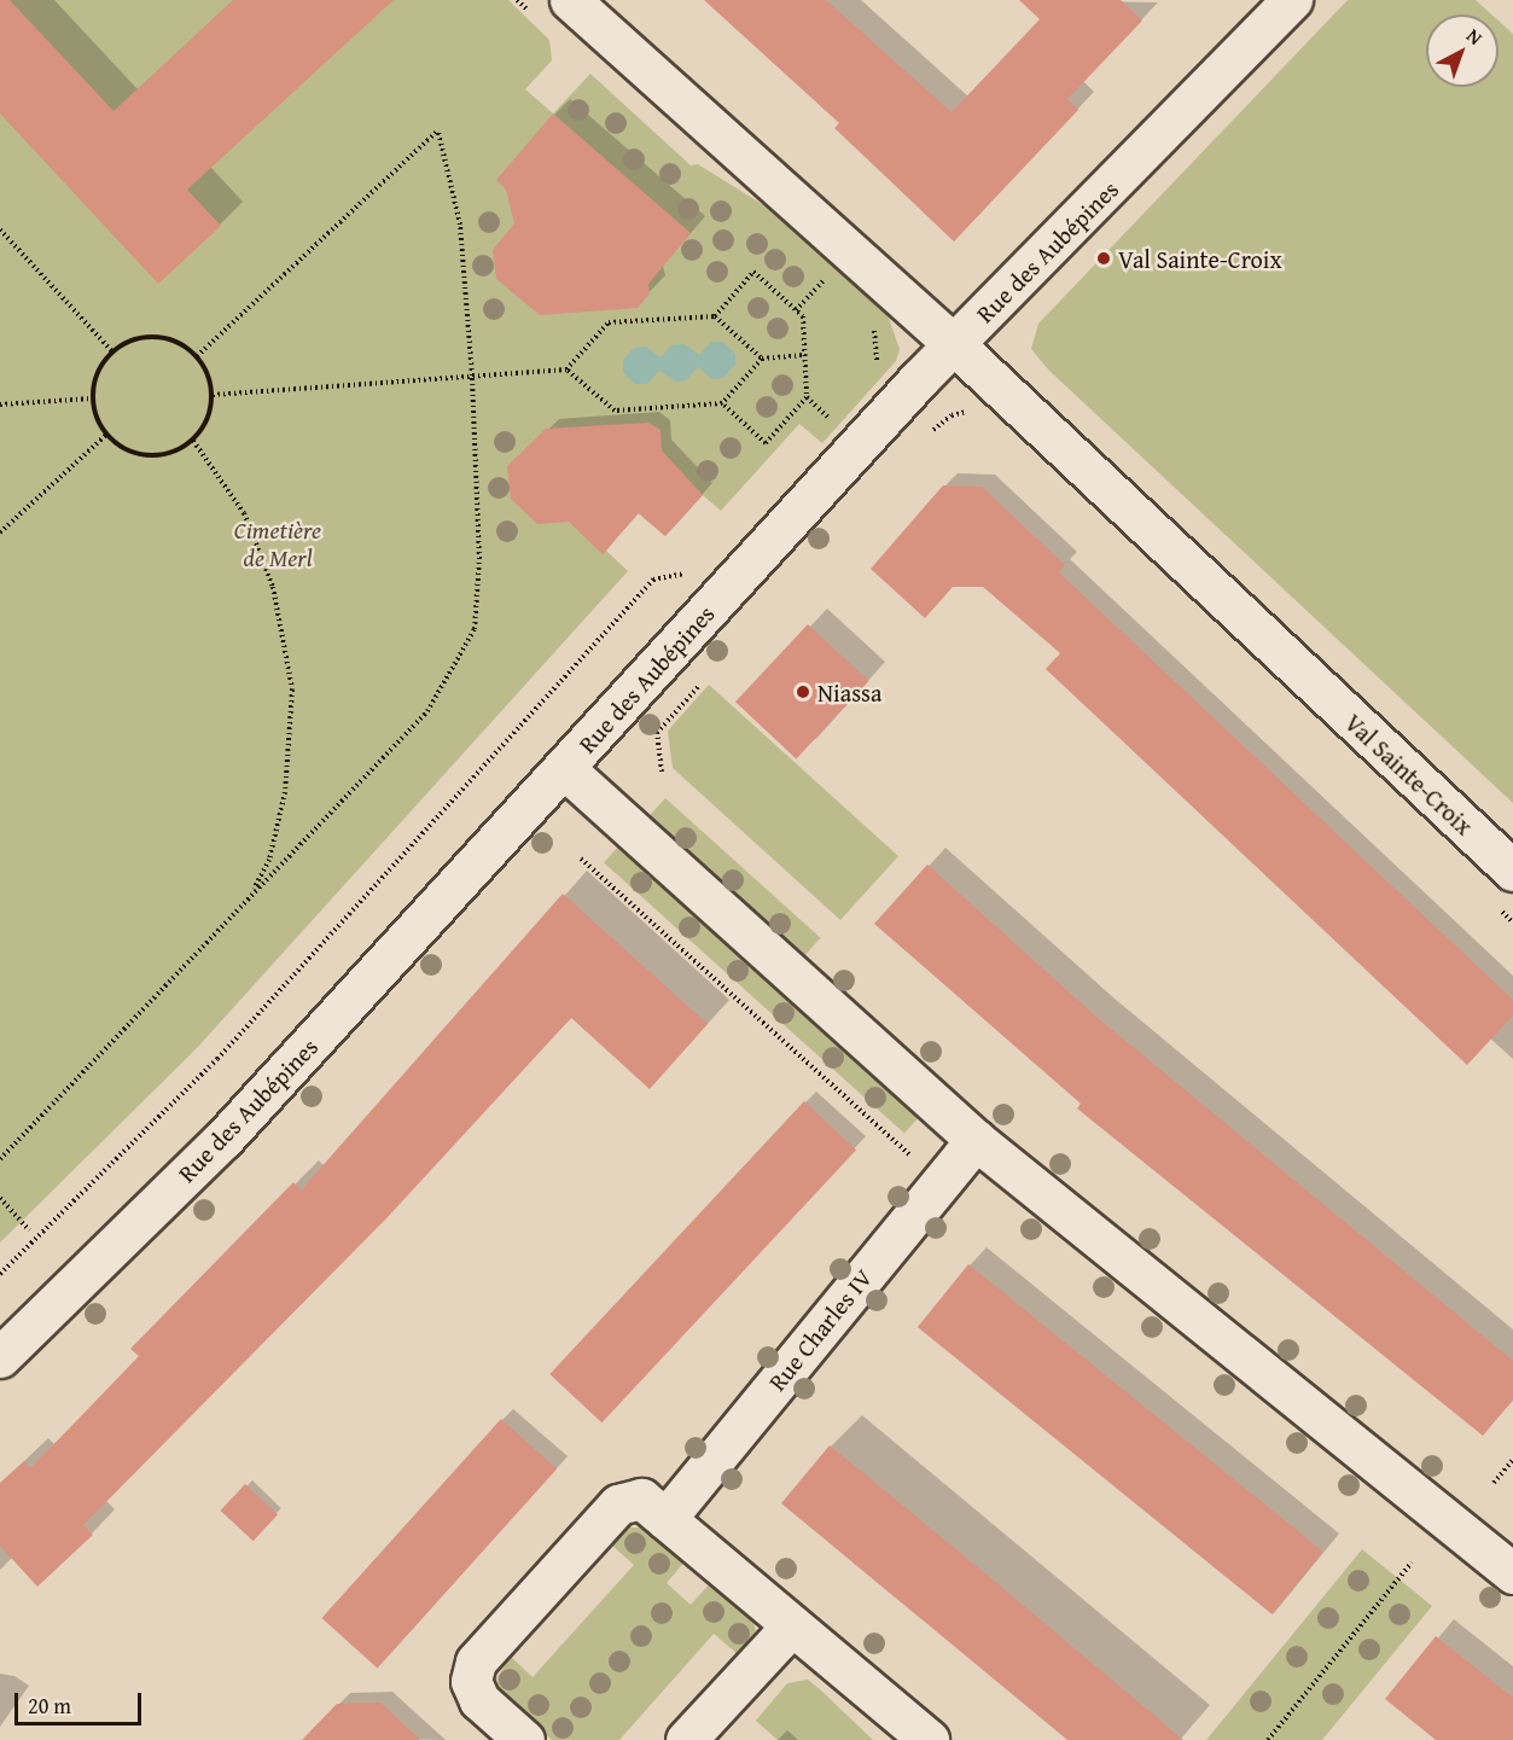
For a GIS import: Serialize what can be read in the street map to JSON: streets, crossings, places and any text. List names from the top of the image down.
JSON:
{
  "streets": {
    "street": ["Rue des Aubépines", "Val Sainte-Croix", "Rue Charles IV"]
  },
  "crossings": [
    ["Rue des Aubépines", "Val Sainte-Croix"]
  ],
  "parks": ["Cimetière de Merl"],
  "places": ["Val Sainte-Croix", "Niassa"],
  "scale_bar": "20 m",
  "north": "top right"
}
